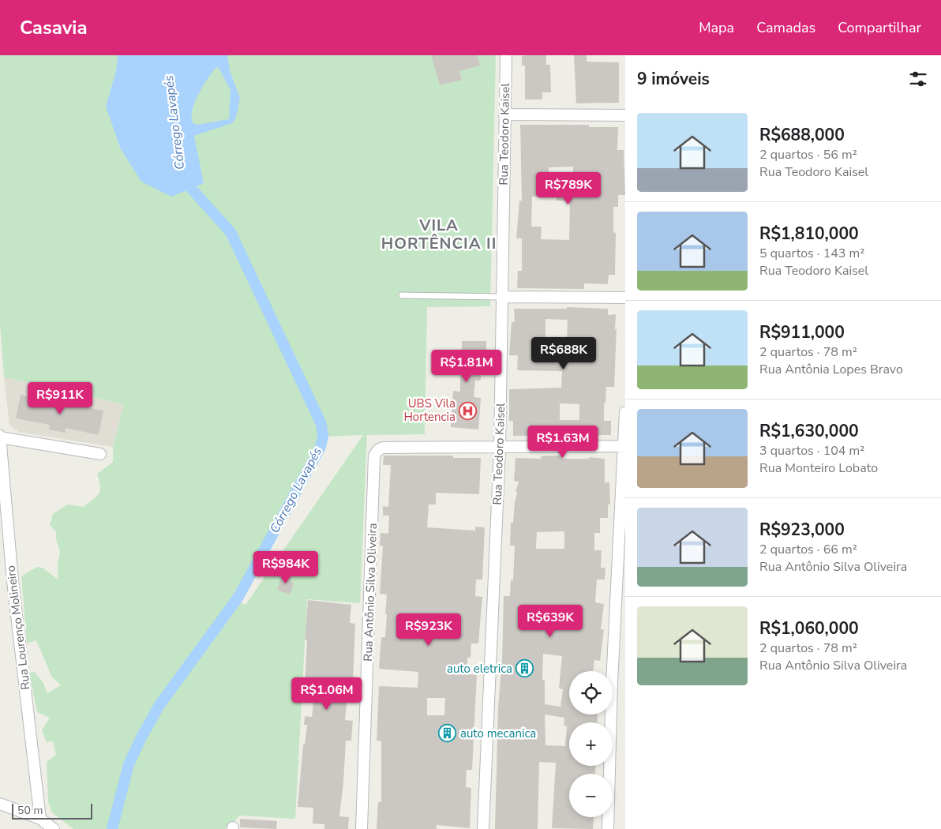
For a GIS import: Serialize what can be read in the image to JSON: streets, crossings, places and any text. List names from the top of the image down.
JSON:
{
  "streets": {
    "street": ["Rua Teodoro Kaisel", "Rua Antônio Silva Oliveira", "Rua Lourenço Molineiro"]
  },
  "crossings": [
    ["Rua Teodoro Kaisel", "Rua Antônio Silva Oliveira"]
  ],
  "districts": ["VILA HORTÊNCIA II"],
  "water": ["Córrego Lavapés"],
  "places": {
    "hospital": ["UBS Vila Hortencia"],
    "building": ["auto eletrica", "auto mecanica"]
  },
  "scale_bar": "50 m",
  "page": {
    "header": "Casavia",
    "nav": ["Mapa", "Camadas", "Compartilhar"],
    "heading": "9 imóveis",
    "list": [
      {
        "name": "R$688,000",
        "note": "2 quartos · 56 m² · Rua Teodoro Kaisel"
      },
      {
        "name": "R$1,810,000",
        "note": "5 quartos · 143 m² · Rua Teodoro Kaisel"
      },
      {
        "name": "R$911,000",
        "note": "2 quartos · 78 m² · Rua Antônia Lopes Bravo"
      },
      {
        "name": "R$1,630,000",
        "note": "3 quartos · 104 m² · Rua Monteiro Lobato"
      },
      {
        "name": "R$923,000",
        "note": "2 quartos · 66 m² · Rua Antônio Silva Oliveira"
      },
      {
        "name": "R$1,060,000",
        "note": "2 quartos · 78 m² · Rua Antônio Silva Oliveira"
      }
    ],
    "price": [
      "R$789K",
      "R$688K",
      "R$1.81M",
      "R$911K",
      "R$1.63M",
      "R$984K",
      "R$639K",
      "R$923K",
      "R$1.06M"
    ],
    "map_buttons": ["+", "−"],
    "scale": "50 m"
  }
}
